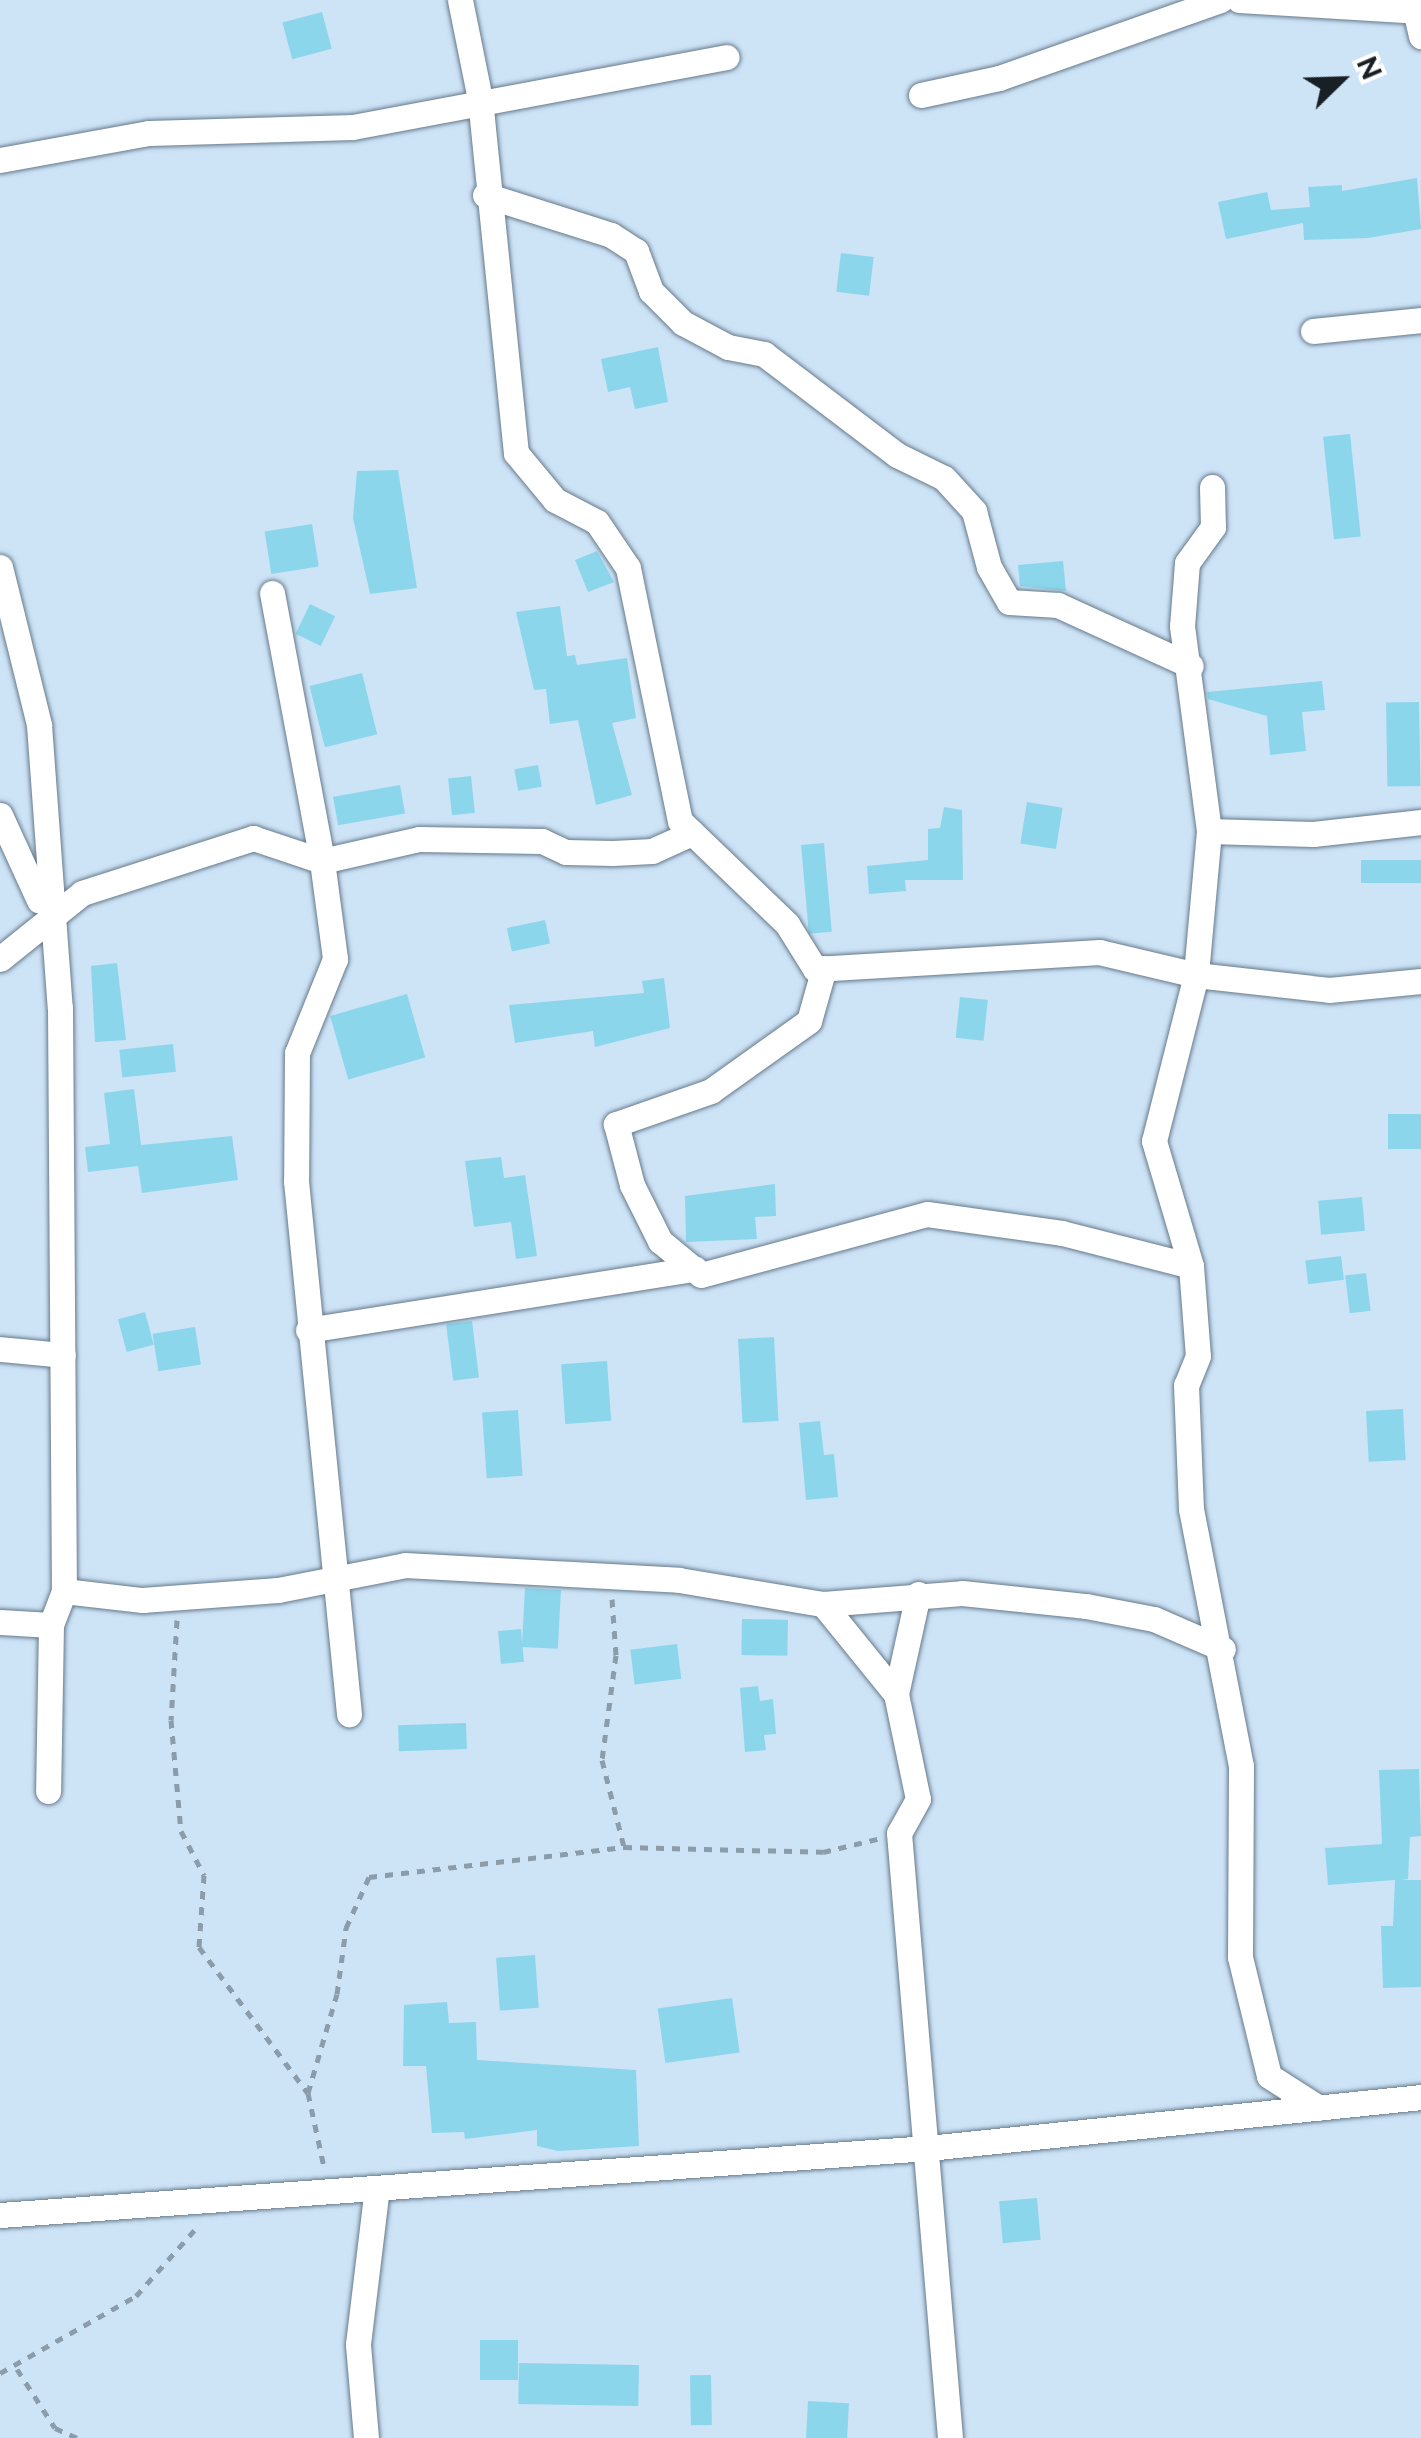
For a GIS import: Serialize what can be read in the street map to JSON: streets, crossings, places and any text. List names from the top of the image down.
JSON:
{
  "north": "top right"
}
